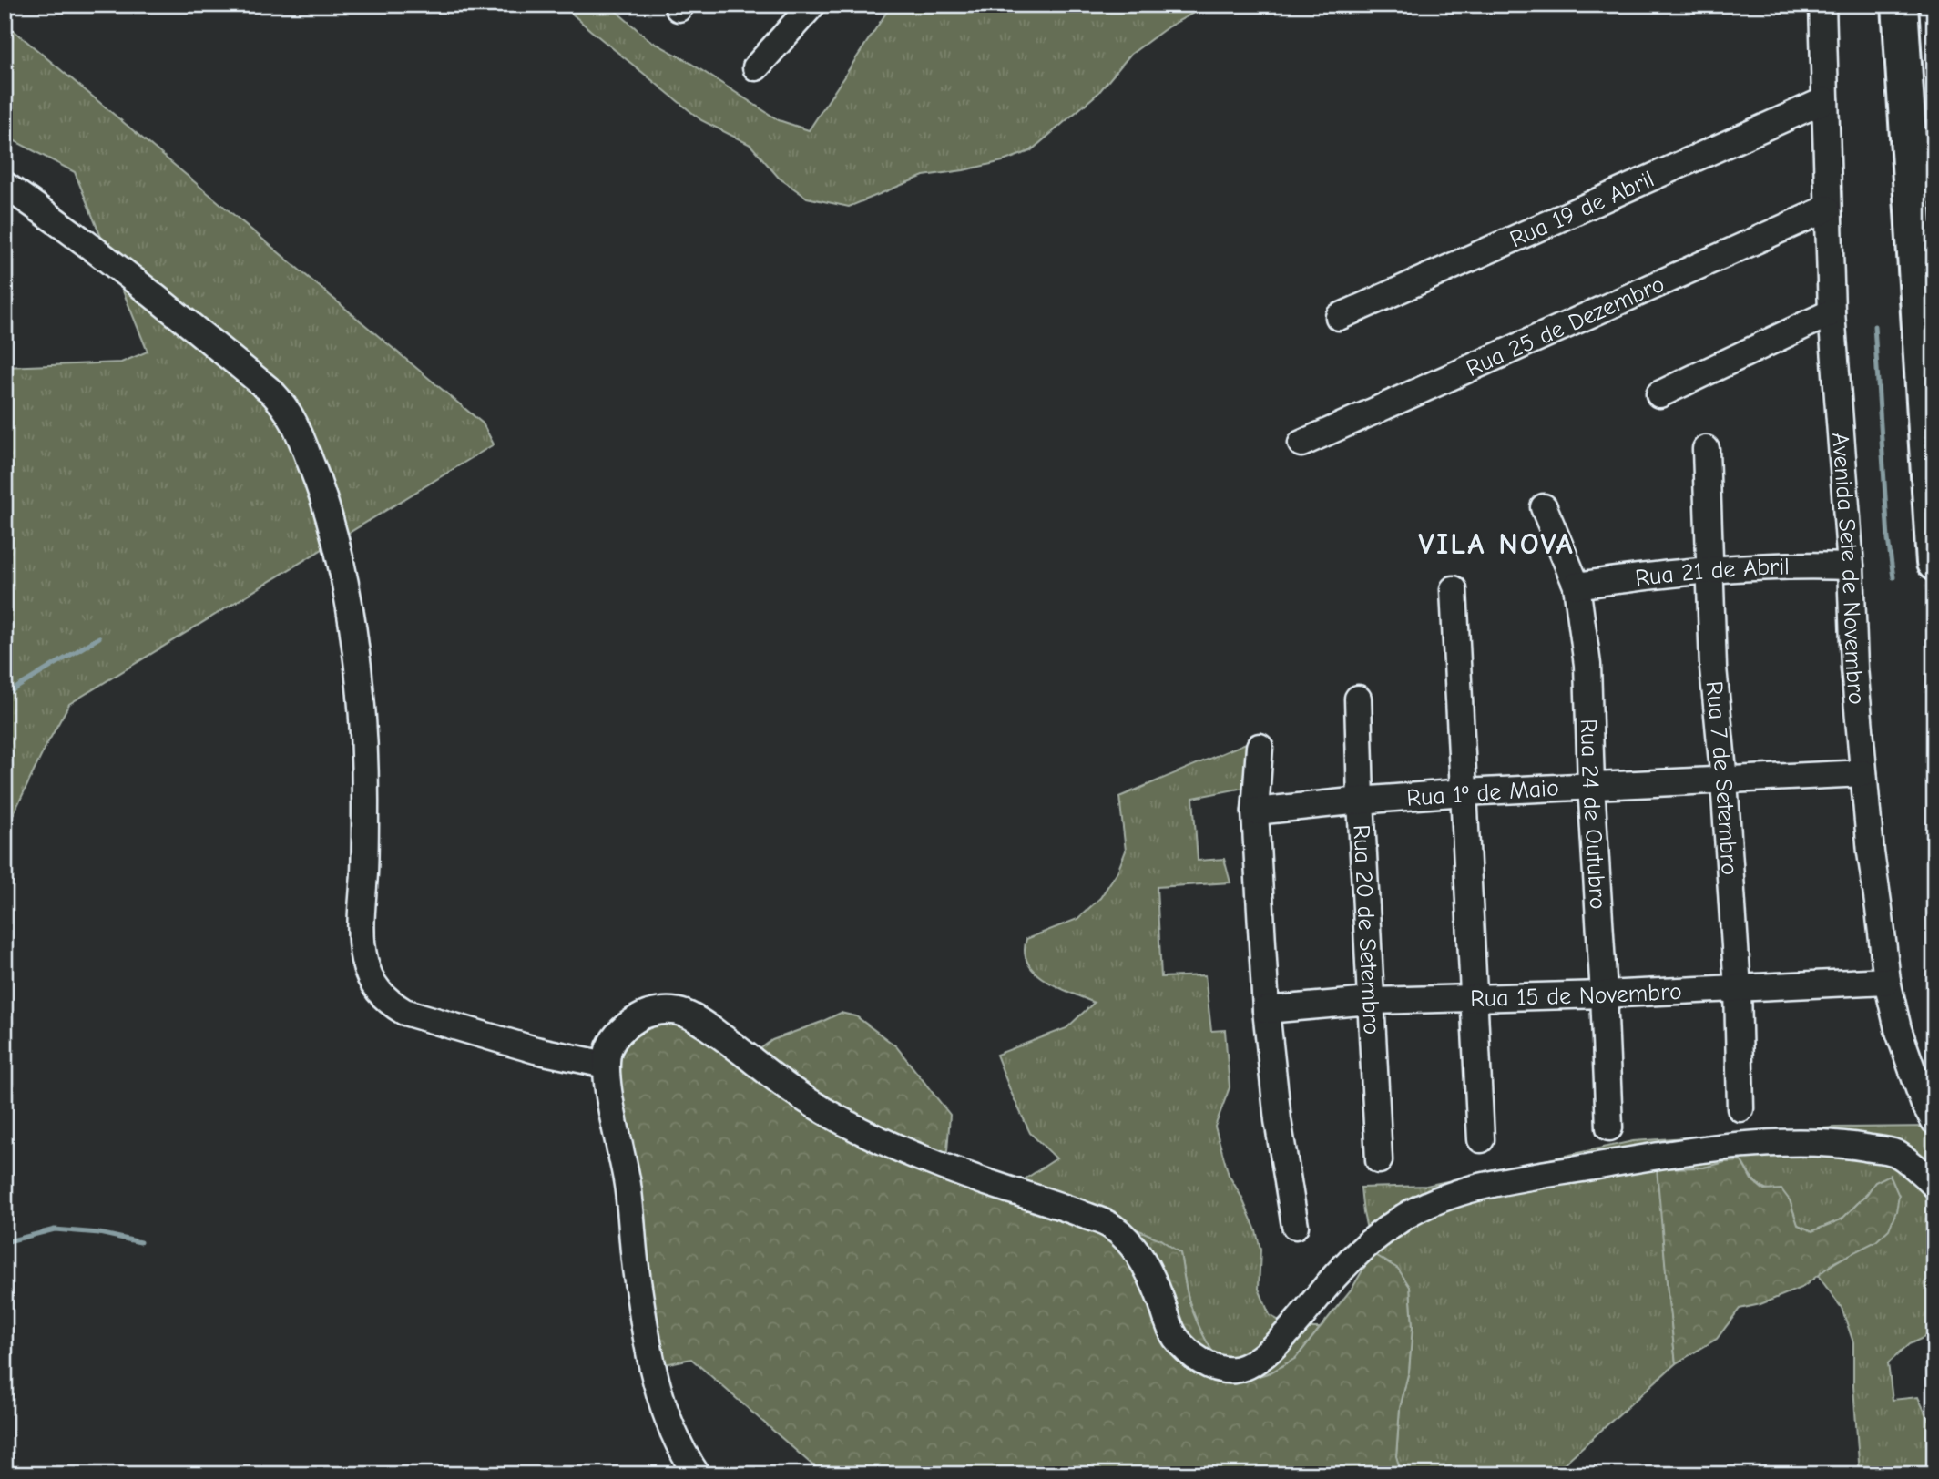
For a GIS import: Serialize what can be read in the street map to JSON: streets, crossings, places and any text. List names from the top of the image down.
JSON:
{
  "streets": {
    "street": [
      "Rua 19 de Abril",
      "Rua 25 de Dezembro",
      "Avenida Sete de Novembro",
      "Rua 21 de Abril",
      "Rua 7 de Setembro",
      "Rua 1º de Maio",
      "Rua 24 de Outubro",
      "Rua 20 de Setembro",
      "Rua 15 de Novembro"
    ]
  },
  "crossings": [
    ["Rua 19 de Abril", "Avenida Sete de Novembro"],
    ["Rua 25 de Dezembro", "Avenida Sete de Novembro"],
    ["Avenida Sete de Novembro", "Rua 21 de Abril"],
    ["Avenida Sete de Novembro", "Rua 1º de Maio"],
    ["Avenida Sete de Novembro", "Rua 15 de Novembro"],
    ["Rua 21 de Abril", "Rua 7 de Setembro"],
    ["Rua 21 de Abril", "Rua 24 de Outubro"],
    ["Rua 7 de Setembro", "Rua 1º de Maio"],
    ["Rua 7 de Setembro", "Rua 15 de Novembro"],
    ["Rua 1º de Maio", "Rua 24 de Outubro"],
    ["Rua 1º de Maio", "Rua 20 de Setembro"],
    ["Rua 24 de Outubro", "Rua 15 de Novembro"],
    ["Rua 20 de Setembro", "Rua 15 de Novembro"]
  ],
  "districts": ["VILA NOVA"]
}
